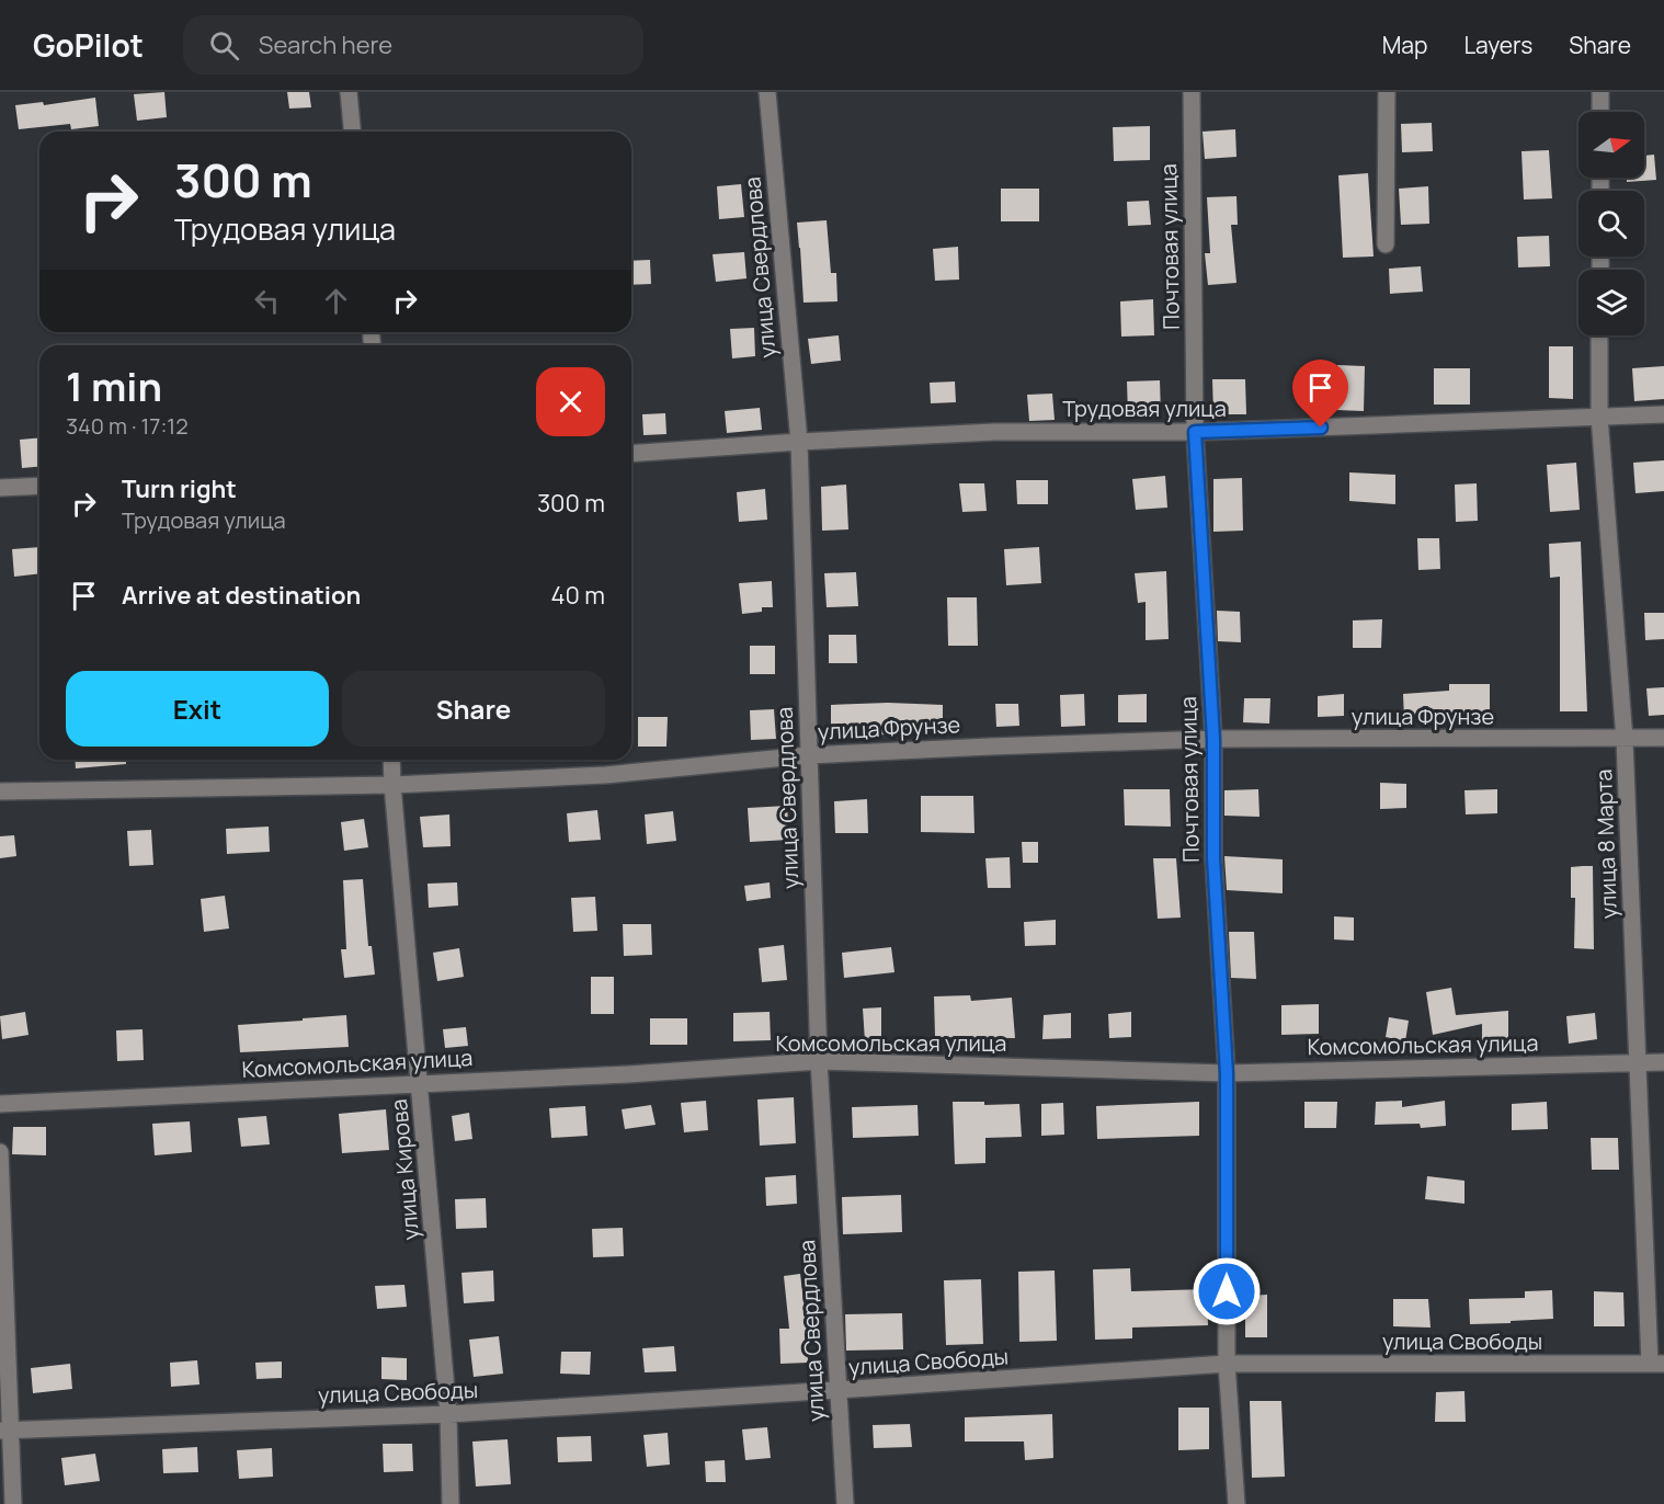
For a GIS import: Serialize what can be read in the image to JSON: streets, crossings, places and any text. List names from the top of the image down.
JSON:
{
  "streets": {
    "street": [
      "Почтовая улица",
      "улица Свердлова",
      "Трудовая улица",
      "улица Фрунзе",
      "улица 8 Марта",
      "Комсомольская улица",
      "улица Кирова",
      "улица Свободы"
    ]
  },
  "crossings": [
    ["Почтовая улица", "Трудовая улица"],
    ["Почтовая улица", "улица Фрунзе"],
    ["Почтовая улица", "Комсомольская улица"],
    ["Почтовая улица", "улица Свободы"],
    ["улица Свердлова", "Трудовая улица"],
    ["улица Свердлова", "улица Фрунзе"],
    ["улица Свердлова", "Комсомольская улица"],
    ["улица Свердлова", "улица Свободы"],
    ["Трудовая улица", "улица 8 Марта"],
    ["улица Фрунзе", "улица 8 Марта"],
    ["улица Фрунзе", "улица Кирова"],
    ["улица 8 Марта", "Комсомольская улица"],
    ["улица 8 Марта", "улица Свободы"],
    ["Комсомольская улица", "улица Кирова"],
    ["улица Кирова", "улица Свободы"]
  ],
  "north": "right",
  "page": {
    "header": "GoPilot",
    "search": "Search here",
    "nav": ["Map", "Layers", "Share"],
    "turn": ["300 m", "Трудовая улица"],
    "heading": ["1 min", "340 m · 17:12"],
    "list": [
      {
        "name": "Turn right",
        "note": "Трудовая улица",
        "value": "300 m"
      },
      {
        "name": "Arrive at destination",
        "value": "40 m"
      }
    ],
    "buttons": ["Exit", "Share"]
  }
}
